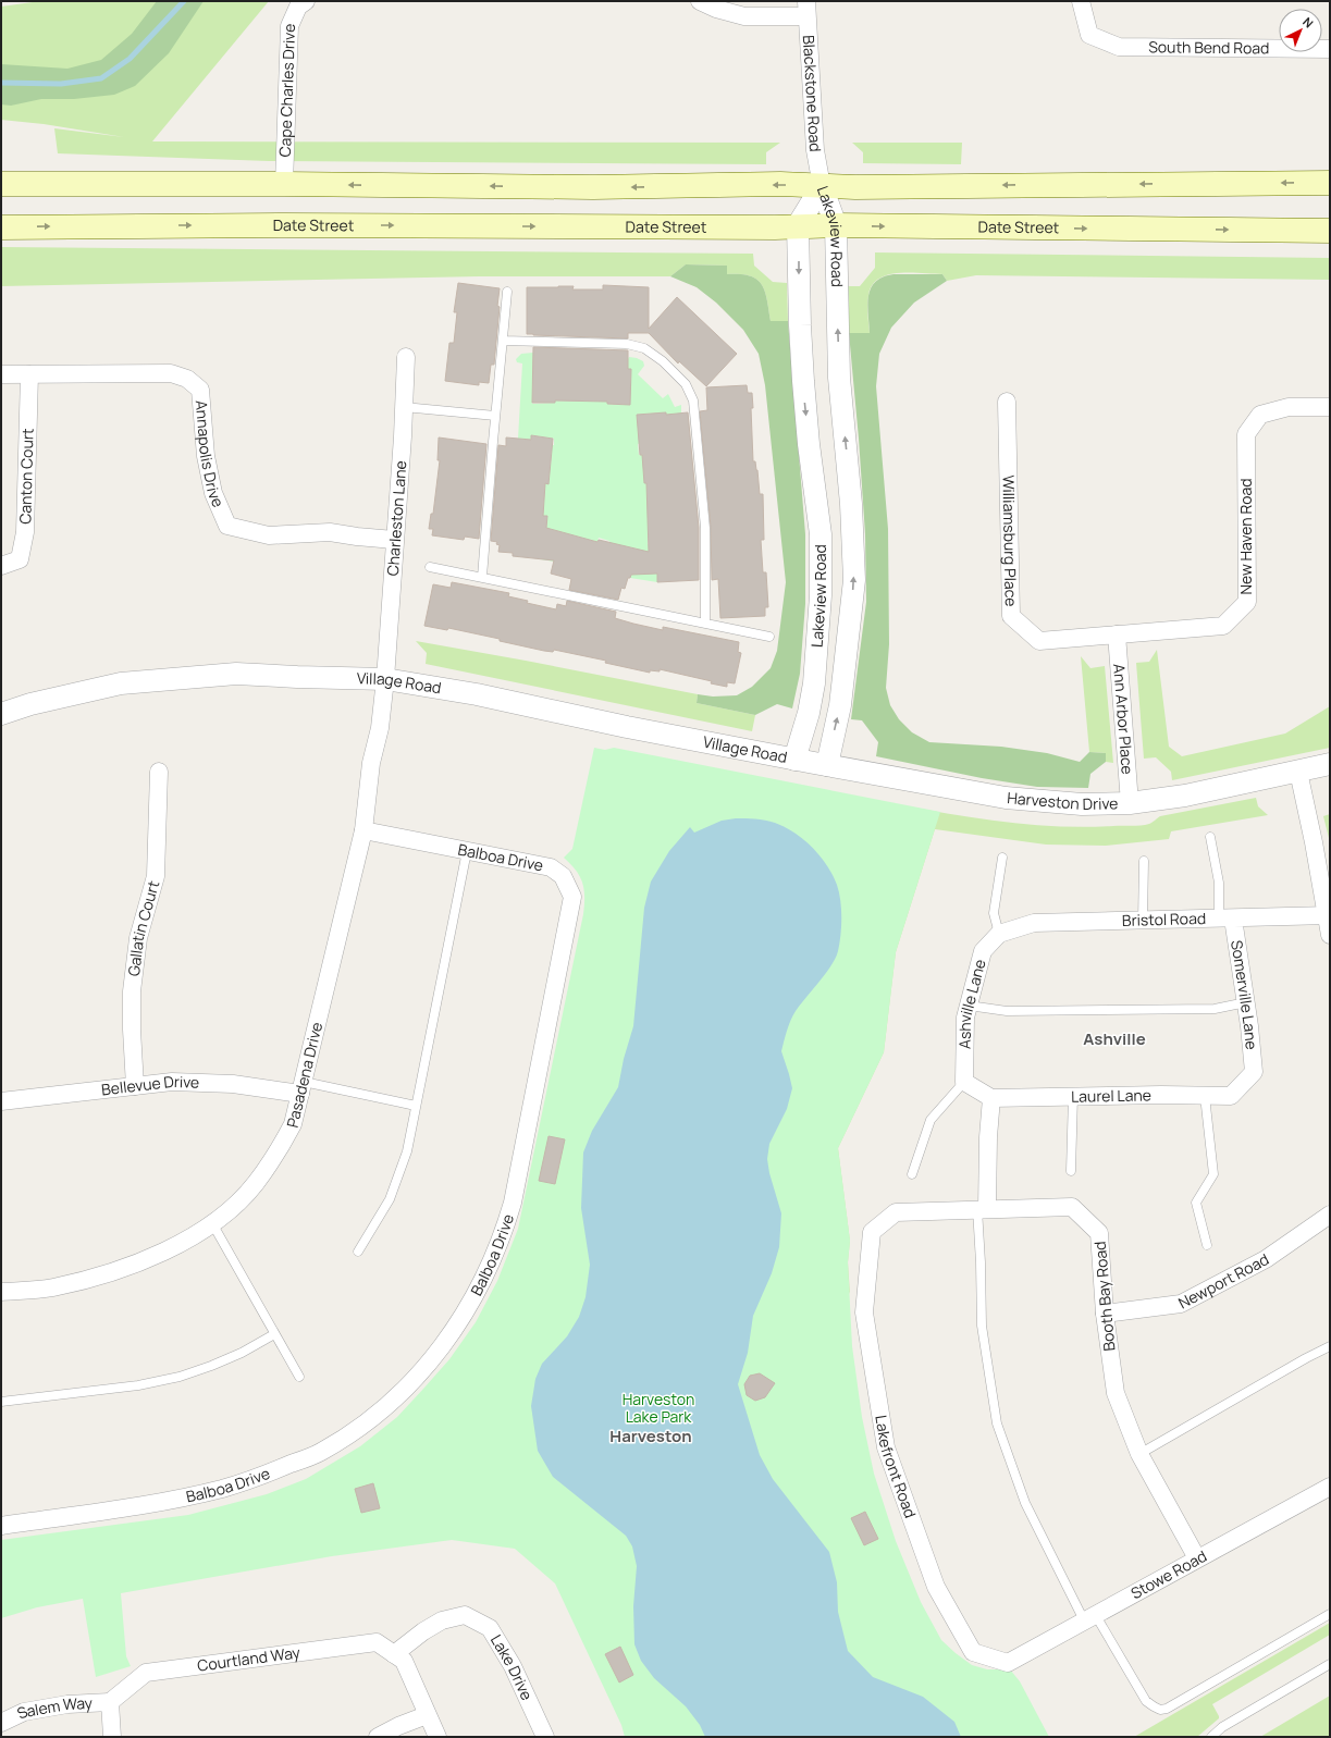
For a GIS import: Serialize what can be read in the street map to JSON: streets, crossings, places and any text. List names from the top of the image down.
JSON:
{
  "streets": {
    "main road": ["Date Street"],
    "street": [
      "South Bend Road",
      "Cape Charles Drive",
      "Blackstone Road",
      "Lakeview Road",
      "Annapolis Drive",
      "Canton Court",
      "Charleston Lane",
      "New Haven Road",
      "Williamsburg Place",
      "Village Road",
      "Ann Arbor Place",
      "Harveston Drive",
      "Balboa Drive",
      "Bristol Road",
      "Gallatin Court",
      "Somerville Lane",
      "Ashville Lane",
      "Pasadena Drive",
      "Bellevue Drive",
      "Laurel Lane",
      "Newport Road",
      "Booth Bay Road",
      "Lakefront Road",
      "Stowe Road",
      "Courtland Way",
      "Lake Drive",
      "Salem Way"
    ]
  },
  "crossings": [
    ["Blackstone Road", "Lakeview Road"],
    ["Date Street", "Lakeview Road"],
    ["Lakeview Road", "Village Road"],
    ["Lakeview Road", "Harveston Drive"],
    ["Annapolis Drive", "Canton Court"],
    ["Annapolis Drive", "Charleston Lane"],
    ["Charleston Lane", "Village Road"],
    ["Charleston Lane", "Pasadena Drive"],
    ["New Haven Road", "Williamsburg Place"],
    ["New Haven Road", "Ann Arbor Place"],
    ["Williamsburg Place", "Ann Arbor Place"],
    ["Village Road", "Harveston Drive"],
    ["Village Road", "Pasadena Drive"],
    ["Ann Arbor Place", "Harveston Drive"],
    ["Balboa Drive", "Pasadena Drive"],
    ["Bristol Road", "Somerville Lane"],
    ["Bristol Road", "Ashville Lane"],
    ["Gallatin Court", "Bellevue Drive"],
    ["Somerville Lane", "Laurel Lane"],
    ["Pasadena Drive", "Bellevue Drive"],
    ["Newport Road", "Booth Bay Road"],
    ["Booth Bay Road", "Lakefront Road"],
    ["Booth Bay Road", "Stowe Road"],
    ["Lakefront Road", "Stowe Road"],
    ["Courtland Way", "Lake Drive"],
    ["Courtland Way", "Salem Way"]
  ],
  "districts": ["Ashville", "Harveston"],
  "parks": ["Harveston Lake Park"],
  "north": "top right"
}
